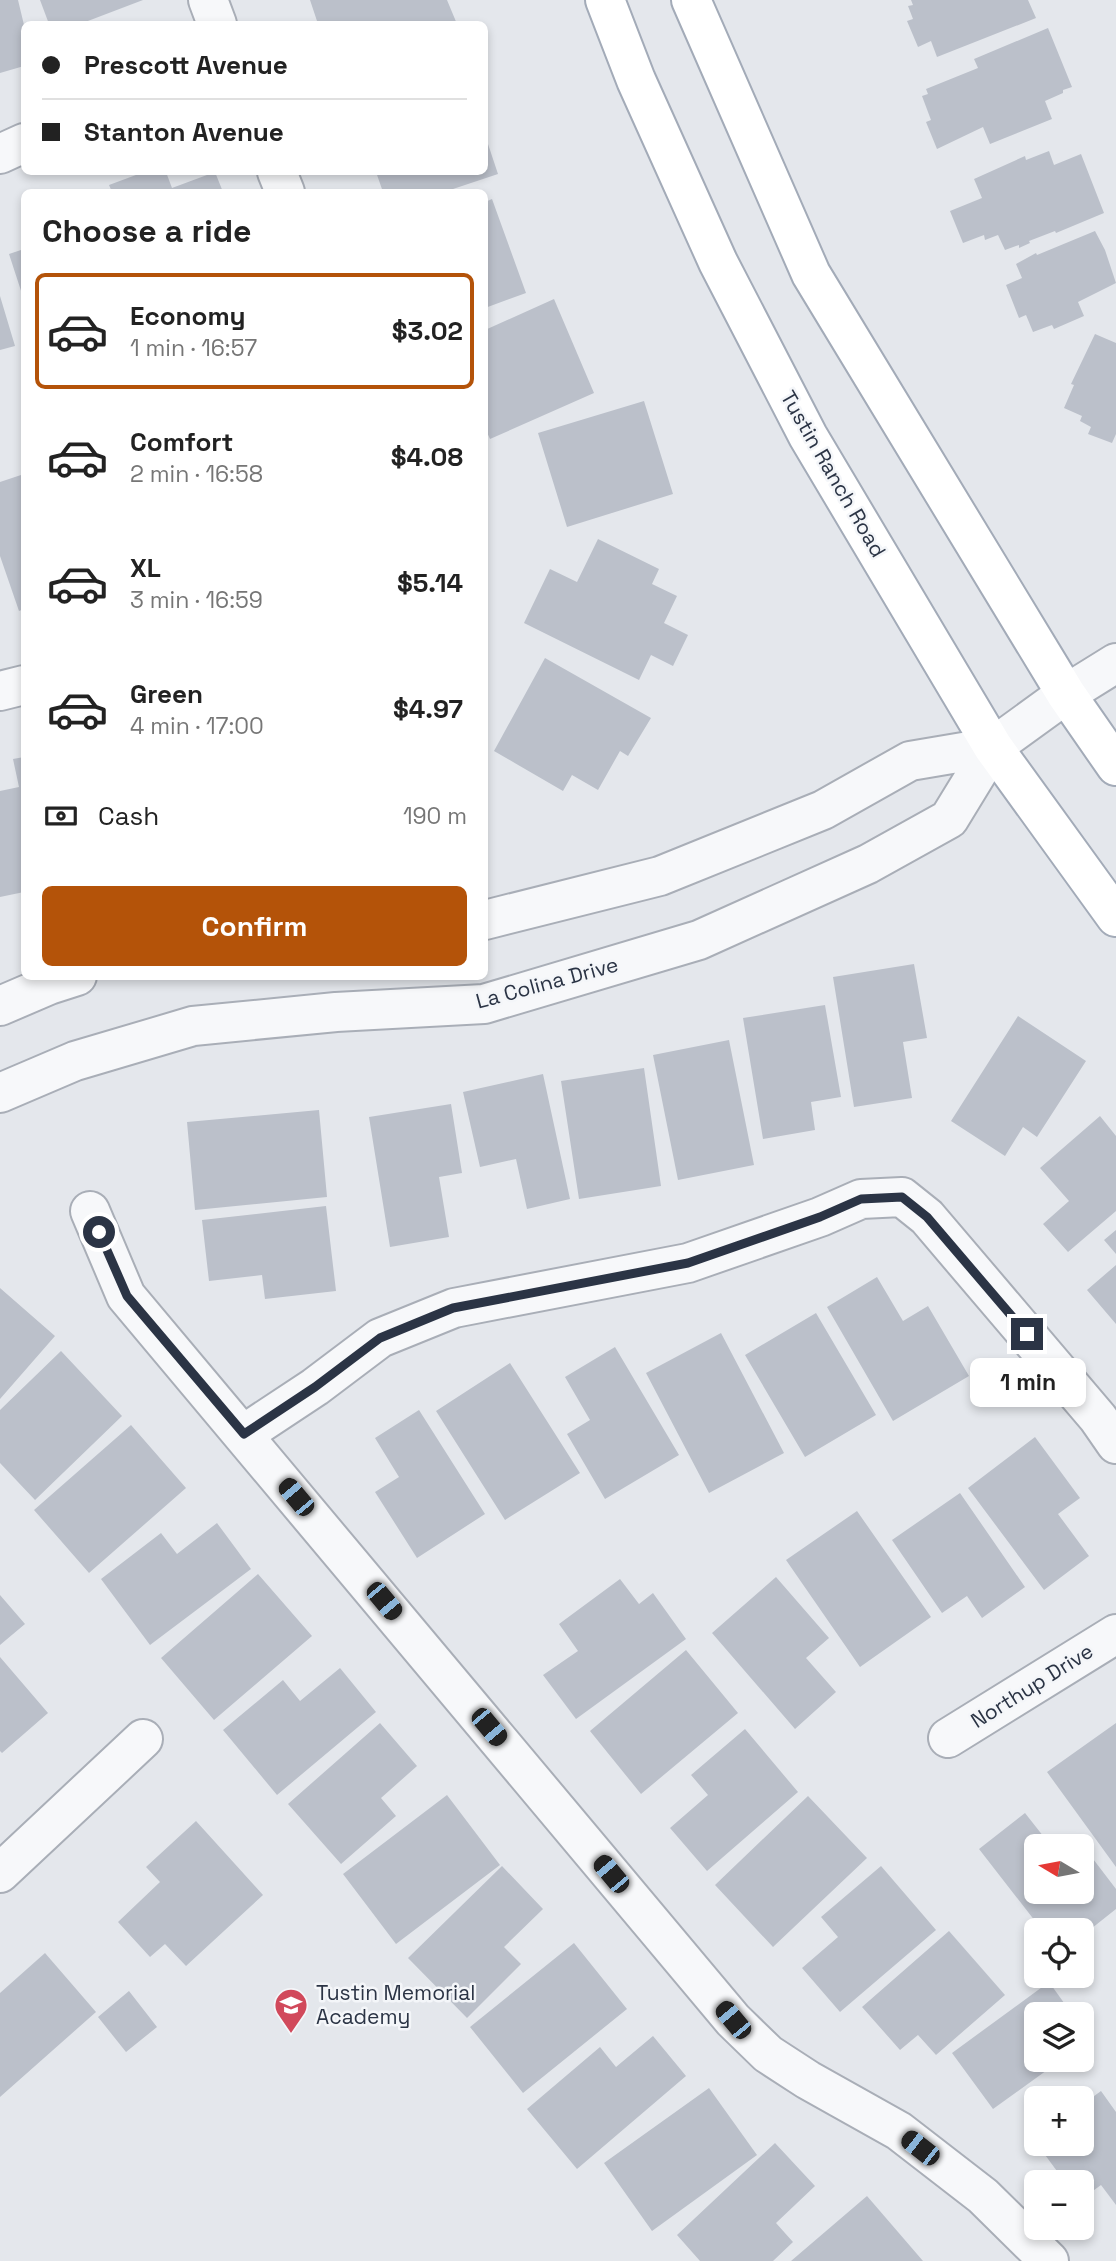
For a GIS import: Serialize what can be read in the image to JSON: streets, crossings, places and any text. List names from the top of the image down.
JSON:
{
  "streets": {
    "main road": ["Tustin Ranch Road"],
    "street": ["La Colina Drive", "Northup Drive"]
  },
  "crossings": [
    ["Tustin Ranch Road", "La Colina Drive"]
  ],
  "places": {
    "school or university": ["Tustin Memorial Academy"]
  },
  "north": "left",
  "page": {
    "banner": ["Prescott Avenue", "Stanton Avenue"],
    "heading": "Choose a ride",
    "list": [
      {
        "name": "Economy",
        "note": "1 min · 16:57",
        "value": "$3.02"
      },
      {
        "name": "Comfort",
        "note": "2 min · 16:58",
        "value": "$4.08"
      },
      {
        "name": "XL",
        "note": "3 min · 16:59",
        "value": "$5.14"
      },
      {
        "name": "Green",
        "note": "4 min · 17:00",
        "value": "$4.97"
      }
    ],
    "pay": ["Cash", "190 m"],
    "buttons": "Confirm",
    "bubble": "1 min",
    "map_buttons": ["+", "−"]
  }
}
